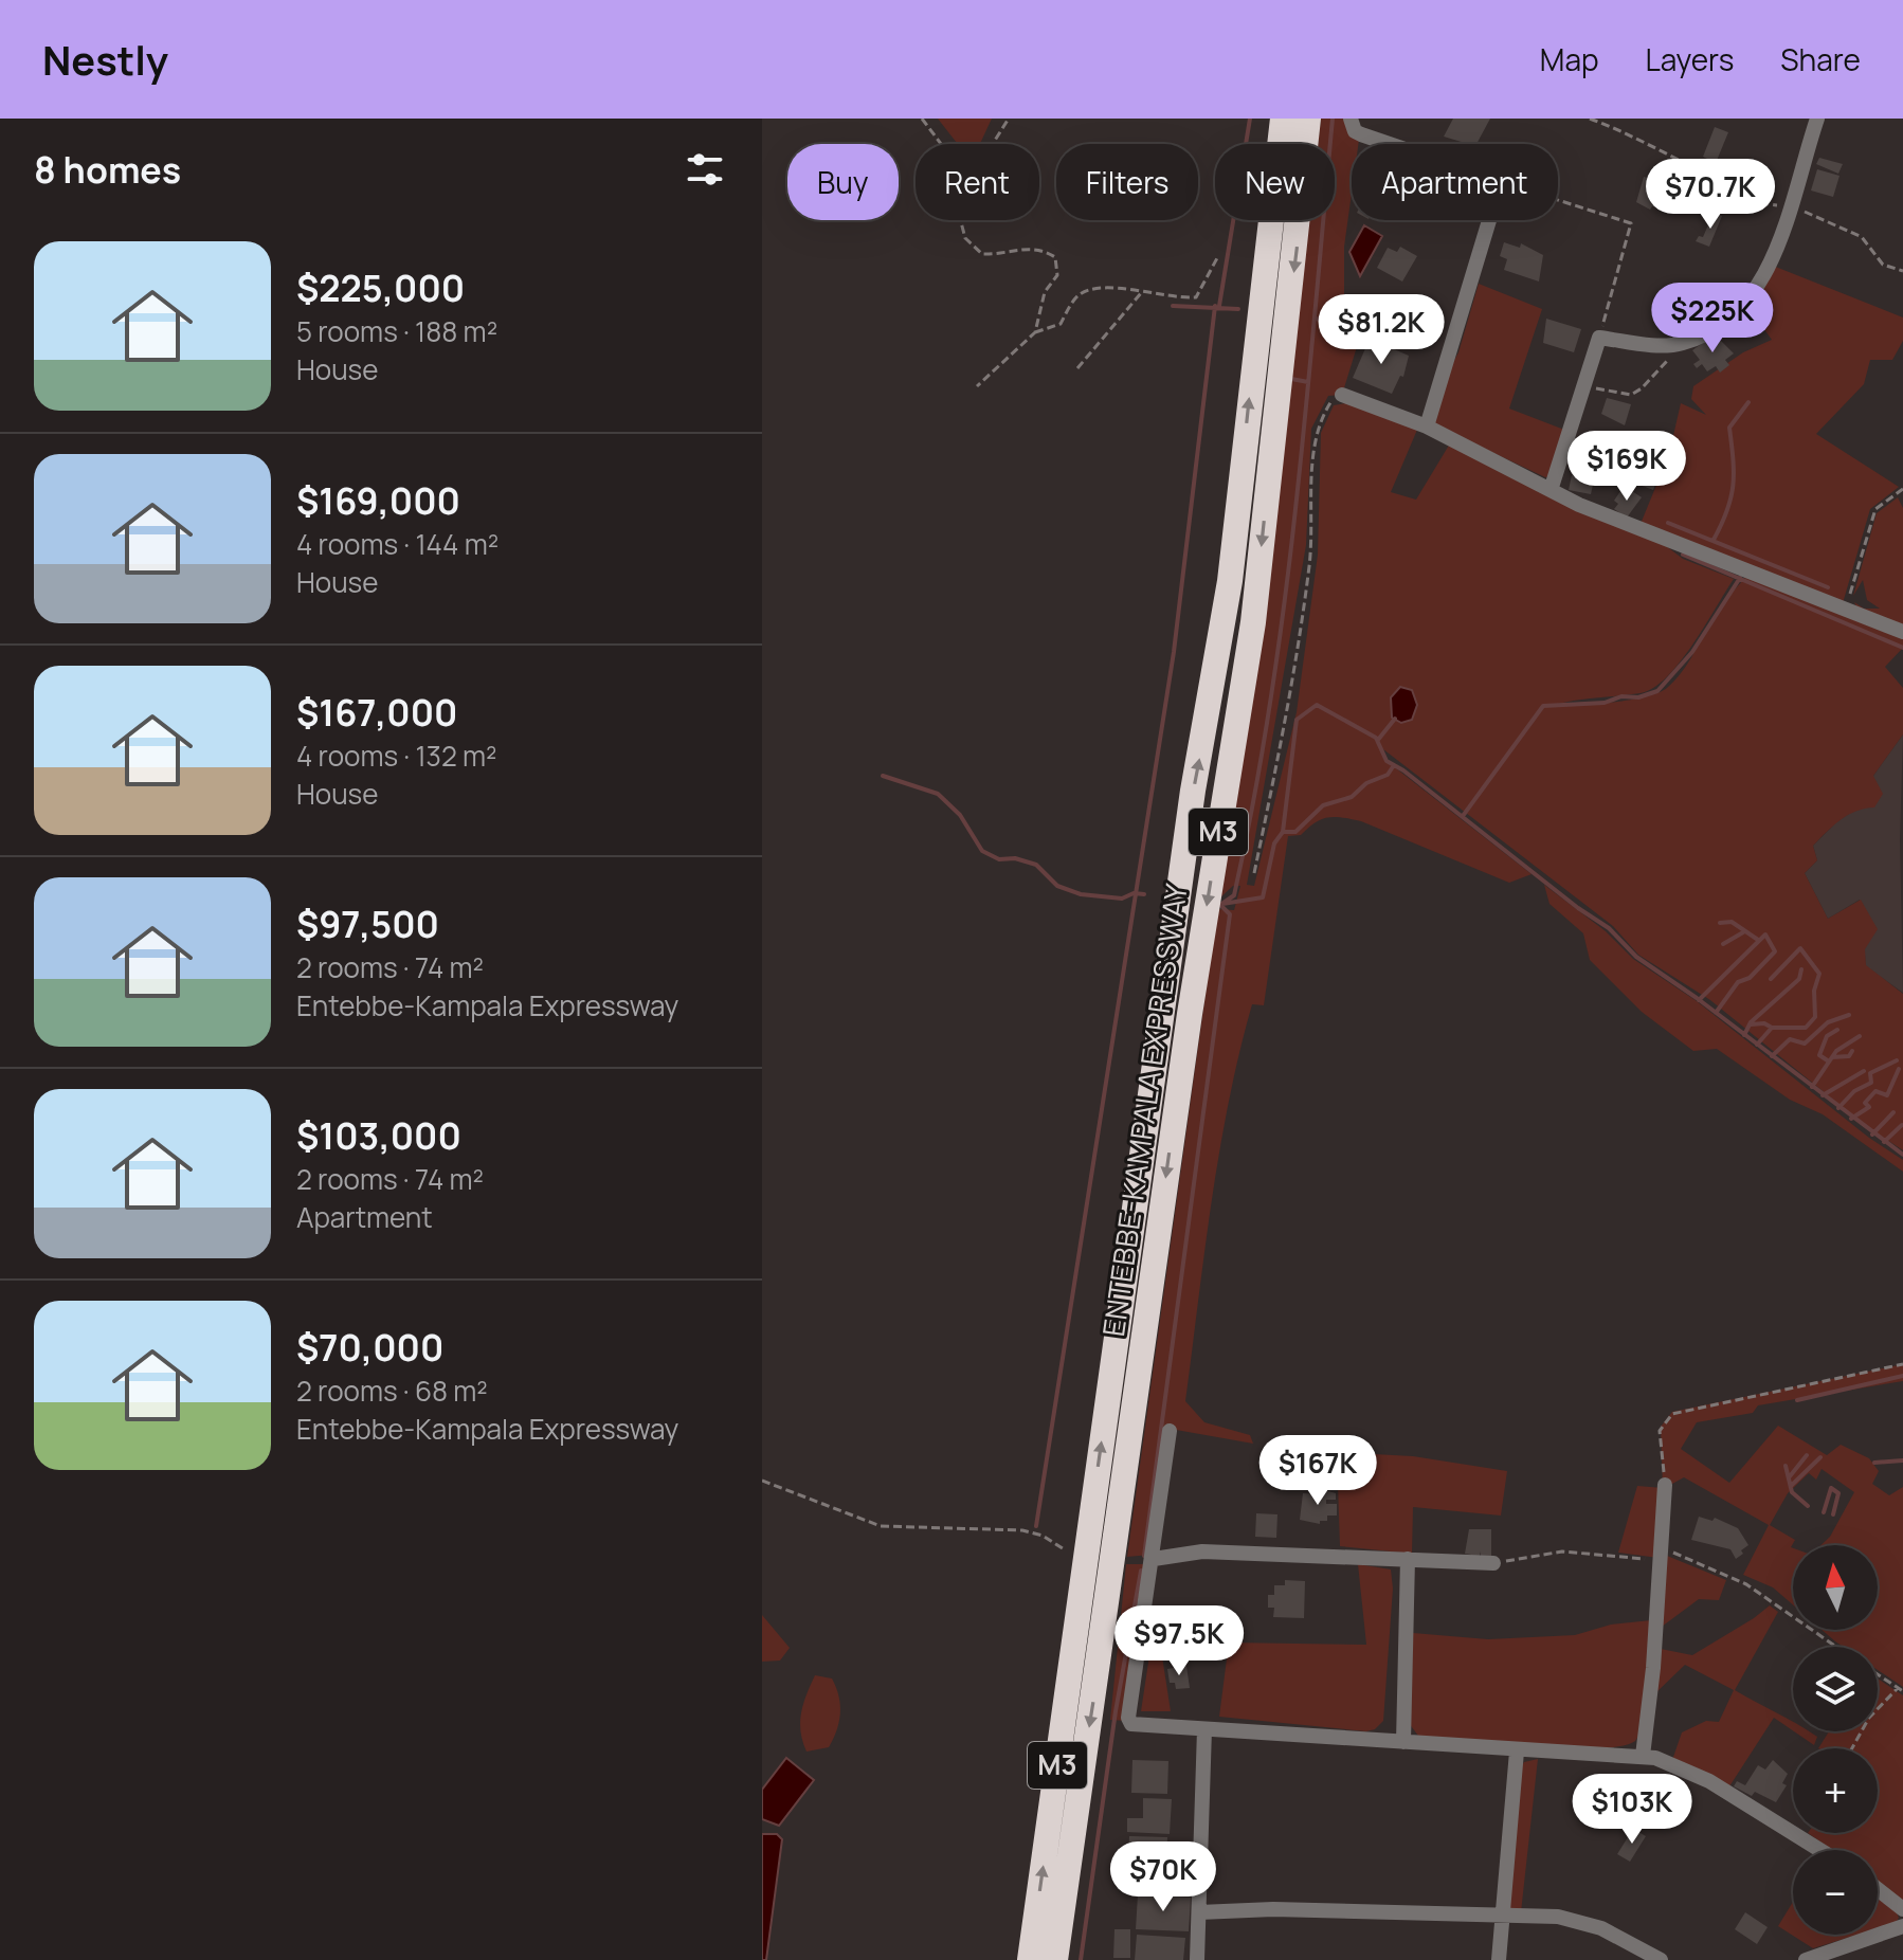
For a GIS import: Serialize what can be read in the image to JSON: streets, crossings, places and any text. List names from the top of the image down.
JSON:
{
  "streets": {
    "highway": ["M3", "ENTEBBE-KAMPALA EXPRESSWAY"]
  },
  "north": "top",
  "page": {
    "header": "Nestly",
    "nav": ["Map", "Layers", "Share"],
    "heading": "8 homes",
    "chip": [
      "Buy",
      "Rent",
      "Filters",
      "New",
      "Apartment"
    ],
    "price": [
      "$70.7K",
      "$225K",
      "$81.2K",
      "$169K",
      "$167K",
      "$97.5K",
      "$103K",
      "$70K"
    ],
    "list": [
      {
        "name": "$225,000",
        "note": "5 rooms · 188 m² · House"
      },
      {
        "name": "$169,000",
        "note": "4 rooms · 144 m² · House"
      },
      {
        "name": "$167,000",
        "note": "4 rooms · 132 m² · House"
      },
      {
        "name": "$97,500",
        "note": "2 rooms · 74 m² · Entebbe-Kampala Expressway"
      },
      {
        "name": "$103,000",
        "note": "2 rooms · 74 m² · Apartment"
      },
      {
        "name": "$70,000",
        "note": "2 rooms · 68 m² · Entebbe-Kampala Expressway"
      }
    ],
    "map_buttons": ["+", "−"]
  }
}
